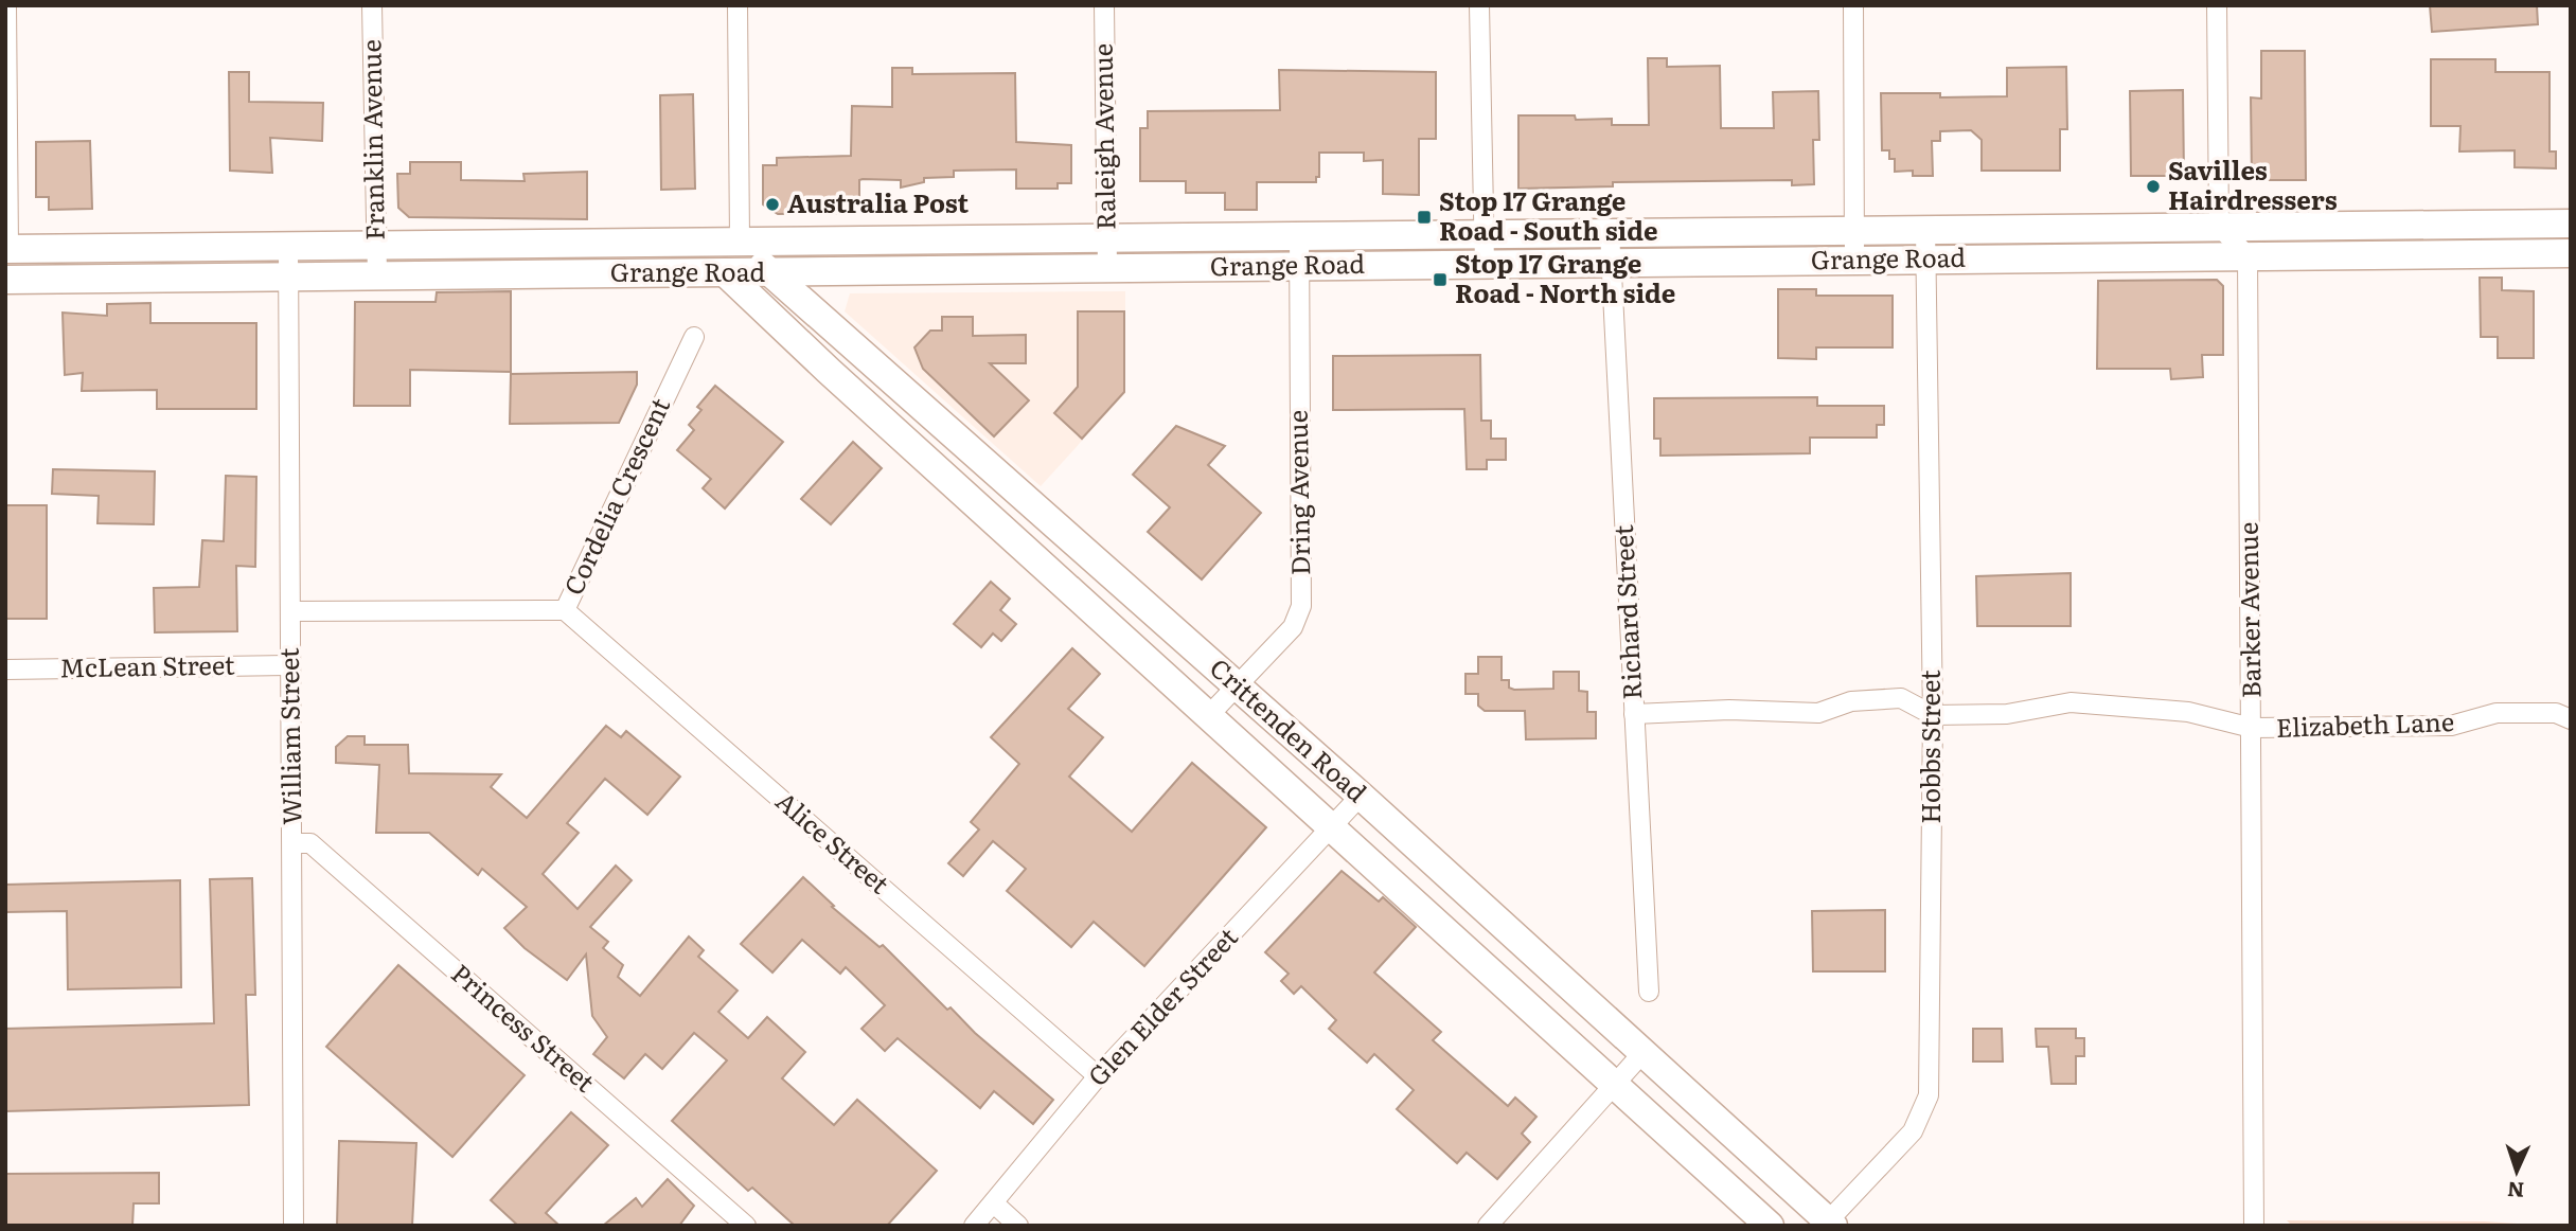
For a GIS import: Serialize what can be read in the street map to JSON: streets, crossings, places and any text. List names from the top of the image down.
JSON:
{
  "streets": {
    "main road": ["Grange Road", "Crittenden Road"],
    "street": [
      "Raleigh Avenue",
      "Franklin Avenue",
      "Dring Avenue",
      "Cordelia Crescent",
      "Barker Avenue",
      "Richard Street",
      "McLean Street",
      "Elizabeth Lane",
      "William Street",
      "Hobbs Street",
      "Alice Street",
      "Glen Elder Street",
      "Princess Street"
    ]
  },
  "crossings": [
    ["Raleigh Avenue", "Grange Road"],
    ["Franklin Avenue", "Grange Road"],
    ["Grange Road", "Dring Avenue"],
    ["Grange Road", "Barker Avenue"],
    ["Grange Road", "Richard Street"],
    ["Grange Road", "Crittenden Road"],
    ["Grange Road", "William Street"],
    ["Grange Road", "Hobbs Street"],
    ["Dring Avenue", "Crittenden Road"],
    ["Cordelia Crescent", "William Street"],
    ["Cordelia Crescent", "Alice Street"],
    ["Barker Avenue", "Elizabeth Lane"],
    ["Richard Street", "Elizabeth Lane"],
    ["McLean Street", "William Street"],
    ["Elizabeth Lane", "Hobbs Street"],
    ["Crittenden Road", "Hobbs Street"],
    ["Crittenden Road", "Glen Elder Street"],
    ["William Street", "Princess Street"],
    ["Alice Street", "Glen Elder Street"]
  ],
  "places": {
    "other": ["Savilles Hairdressers", "Australia Post"],
    "transit": ["Stop 17 Grange Road - South side", "Stop 17 Grange Road - North side"]
  },
  "north": "bottom"
}
